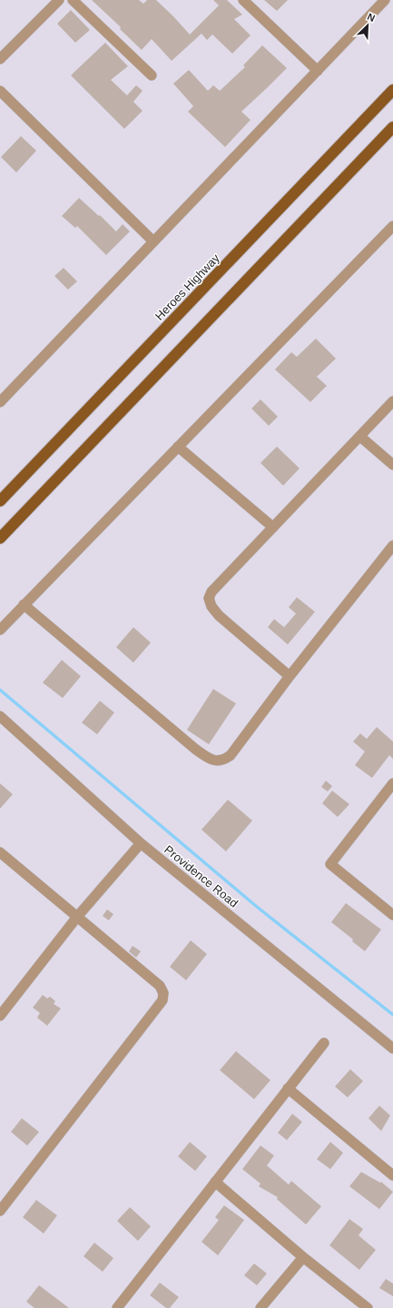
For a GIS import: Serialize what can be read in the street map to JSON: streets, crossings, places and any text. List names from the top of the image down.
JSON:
{
  "streets": {
    "main road": ["Heroes Highway"],
    "street": ["Providence Road"]
  },
  "north": "top right"
}
